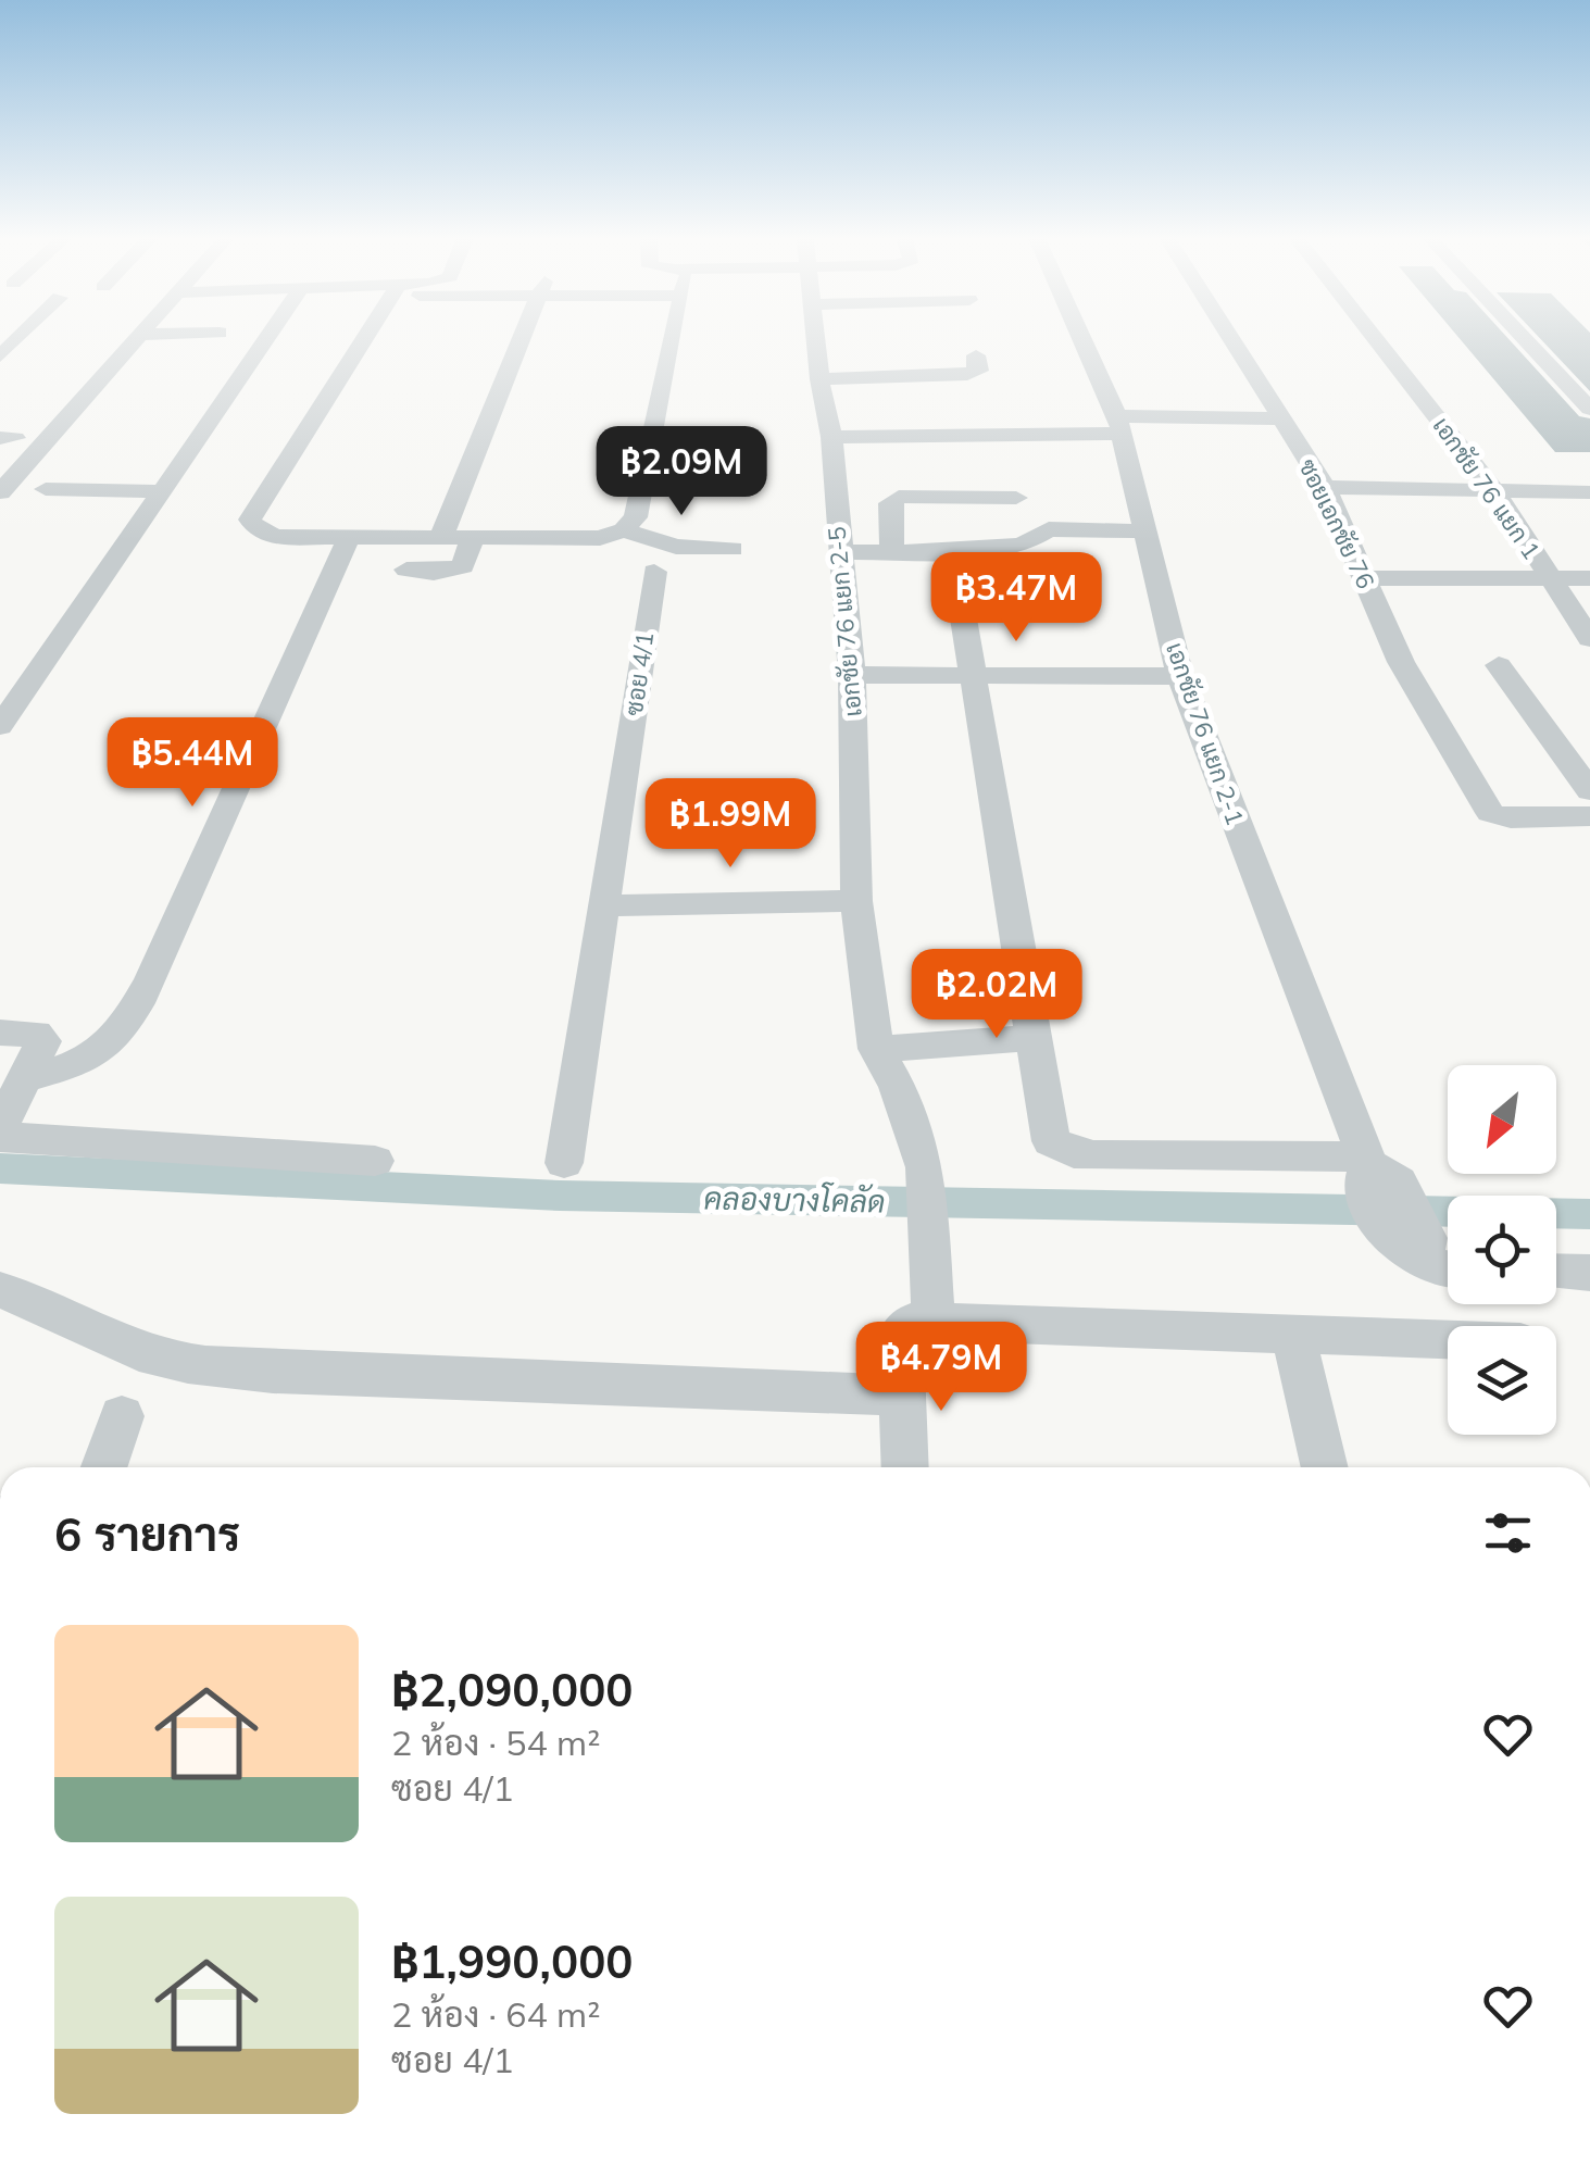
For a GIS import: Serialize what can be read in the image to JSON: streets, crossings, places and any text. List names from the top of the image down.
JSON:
{
  "streets": {
    "street": [
      "เอกชัย 76 แยก 1",
      "ซอยเอกชัย 76",
      "เอกชัย 76 แยก 2-5",
      "ซอย 4/1",
      "เอกชัย 76 แยก 2-1"
    ]
  },
  "water": ["คลองบางโคลัด"],
  "north": "bottom left",
  "page": {
    "price": [
      "฿2.09M",
      "฿3.47M",
      "฿5.44M",
      "฿1.99M",
      "฿2.02M",
      "฿4.79M"
    ],
    "heading": "6 รายการ",
    "list": [
      {
        "name": "฿2,090,000",
        "note": "2 ห้อง · 54 m² · ซอย 4/1"
      },
      {
        "name": "฿1,990,000",
        "note": "2 ห้อง · 64 m² · ซอย 4/1"
      }
    ]
  }
}
